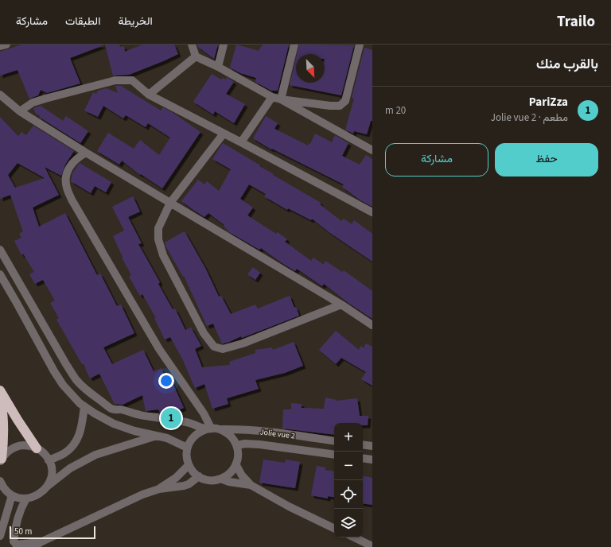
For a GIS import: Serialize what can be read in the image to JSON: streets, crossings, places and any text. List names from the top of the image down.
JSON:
{
  "streets": {
    "street": ["Jolie vue 2"]
  },
  "scale_bar": "50 m",
  "north": "bottom right",
  "page": {
    "header": "Trailo",
    "nav": ["الخريطة", "الطبقات", "مشاركة"],
    "heading": "بالقرب منك",
    "list": [
      {
        "mark": "1",
        "name": "PariZza",
        "note": "مطعم · Jolie vue 2",
        "value": "20 m"
      }
    ],
    "buttons": ["حفظ", "مشاركة"],
    "pins": "1",
    "map_buttons": ["+", "−"],
    "scale": "50 m"
  }
}
